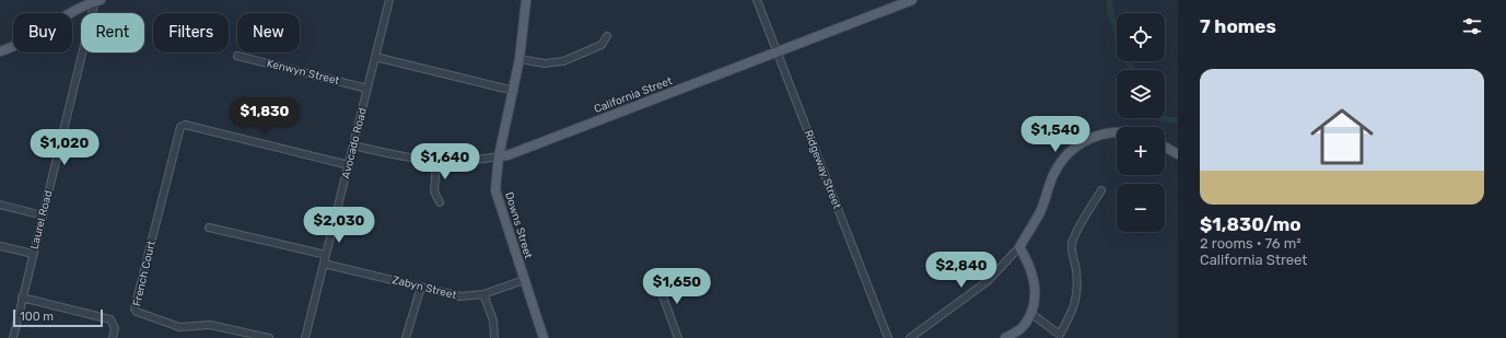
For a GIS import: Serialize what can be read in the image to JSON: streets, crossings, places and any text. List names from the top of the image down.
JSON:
{
  "streets": {
    "main road": ["California Street", "Downs Street"],
    "street": [
      "Kenwyn Street",
      "Avocado Road",
      "Ridgeway Street",
      "Laurel Road",
      "French Court",
      "Zabyn Street"
    ]
  },
  "crossings": [
    ["Kenwyn Street", "Avocado Road"],
    ["California Street", "Avocado Road"],
    ["California Street", "Ridgeway Street"],
    ["California Street", "Downs Street"],
    ["Avocado Road", "French Court"],
    ["Avocado Road", "Zabyn Street"],
    ["Downs Street", "Zabyn Street"]
  ],
  "scale_bar": "100 m",
  "page": {
    "heading": "7 homes",
    "map_buttons": ["+", "−"],
    "chip": [
      "Buy",
      "Rent",
      "Filters",
      "New"
    ],
    "list": [
      {
        "name": "$1,830/mo",
        "note": "2 rooms · 76 m² · California Street"
      }
    ],
    "price": [
      "$1,830",
      "$1,540",
      "$1,020",
      "$1,640",
      "$2,030",
      "$2,840",
      "$1,650"
    ],
    "scale": "100 m"
  }
}
